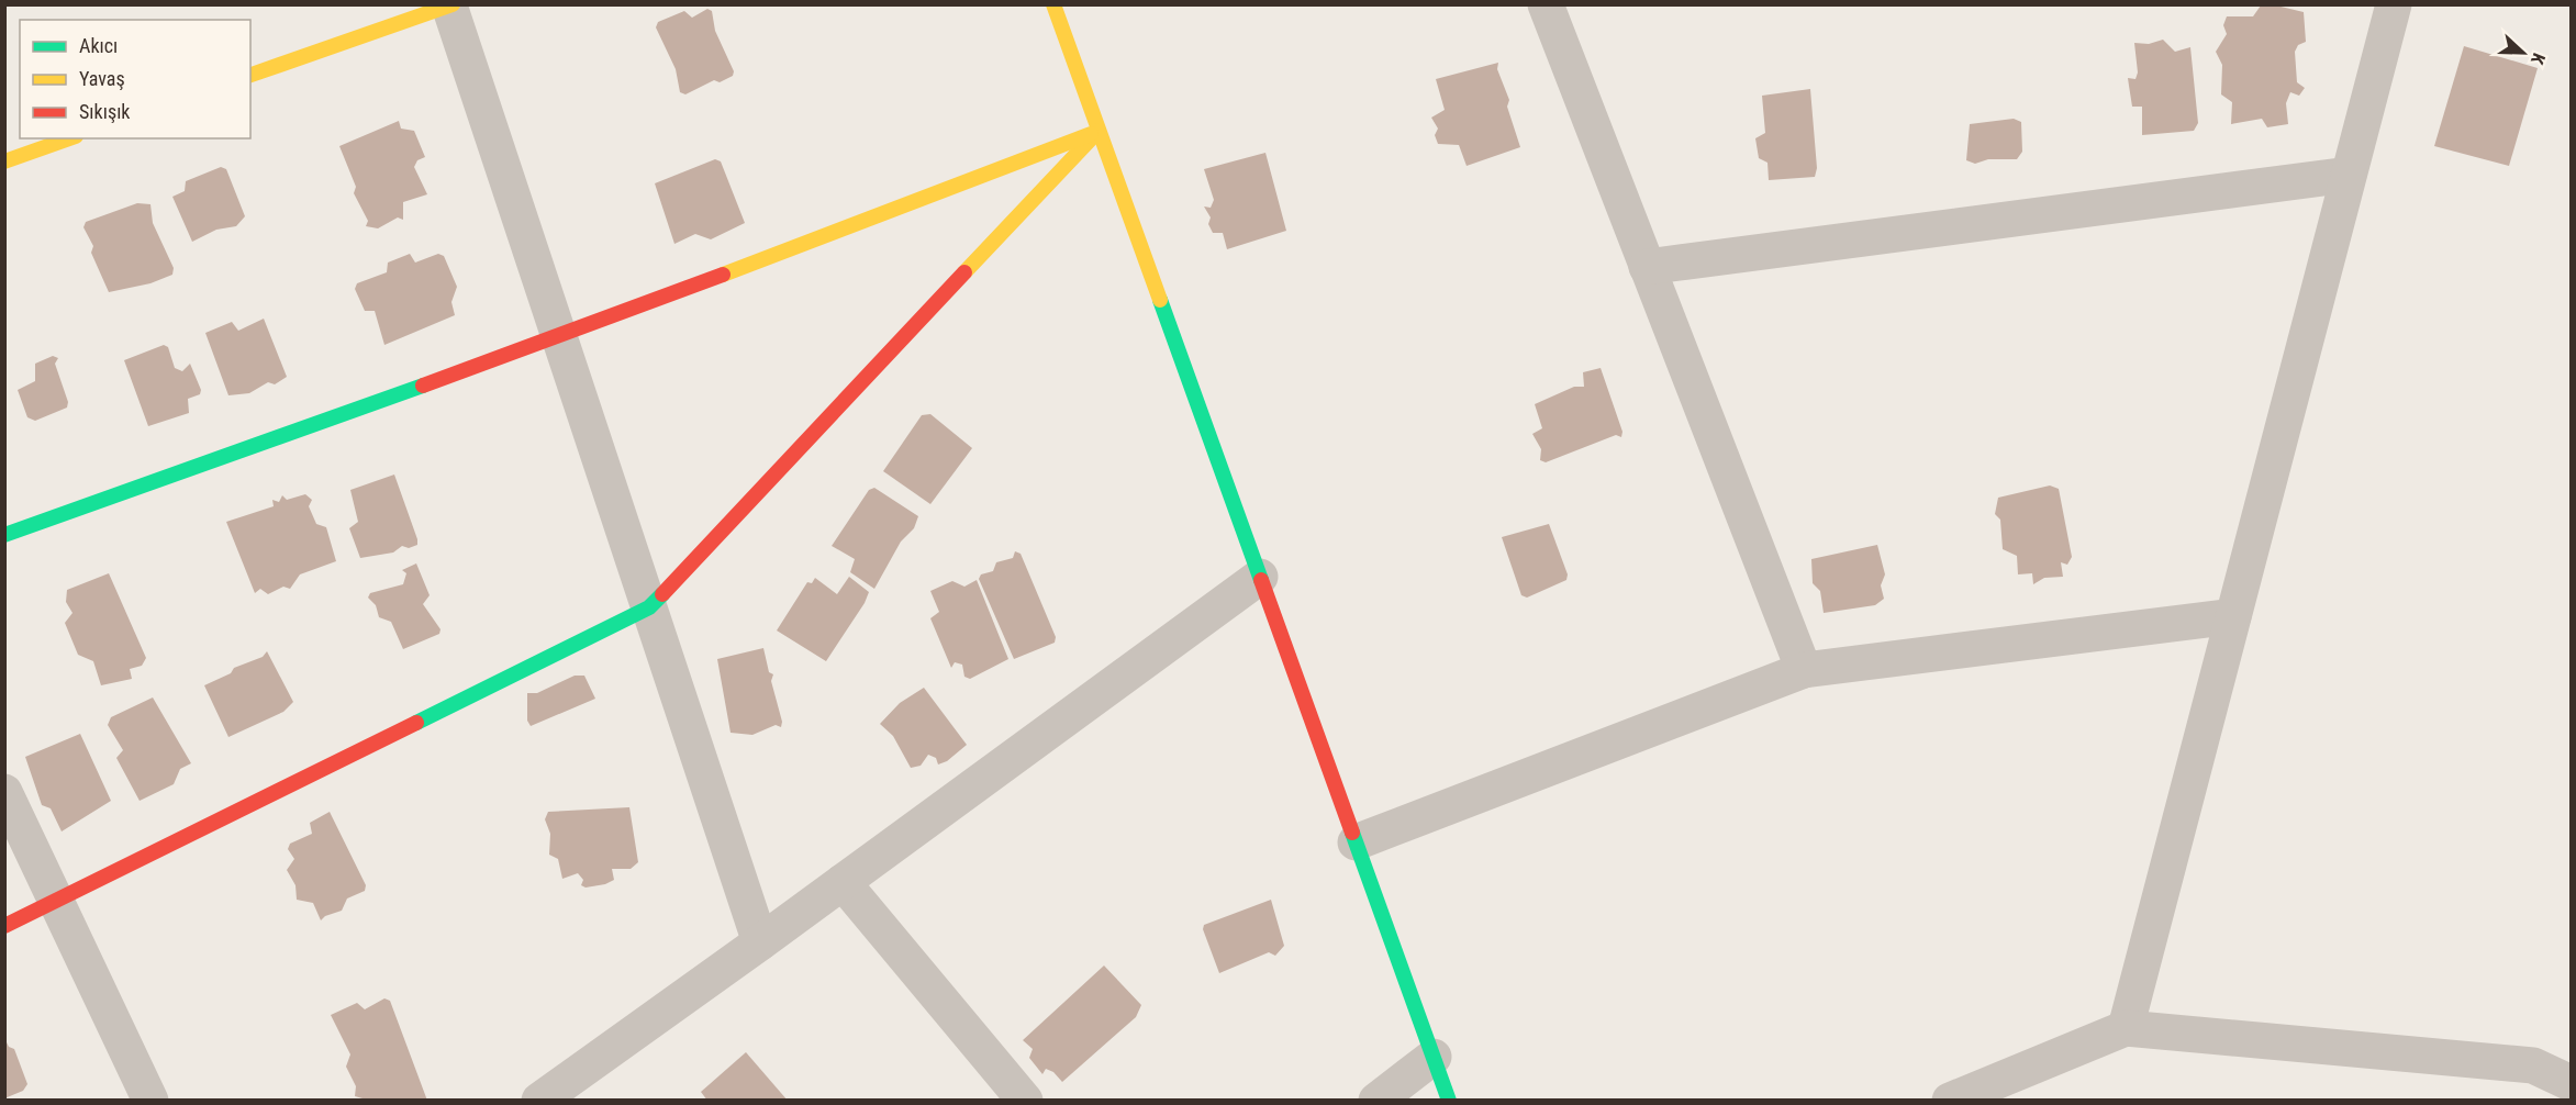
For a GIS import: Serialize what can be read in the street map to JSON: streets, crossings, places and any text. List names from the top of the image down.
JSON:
{
  "legend": ["Akıcı", "Yavaş", "Sıkışık"],
  "north": "right"
}
